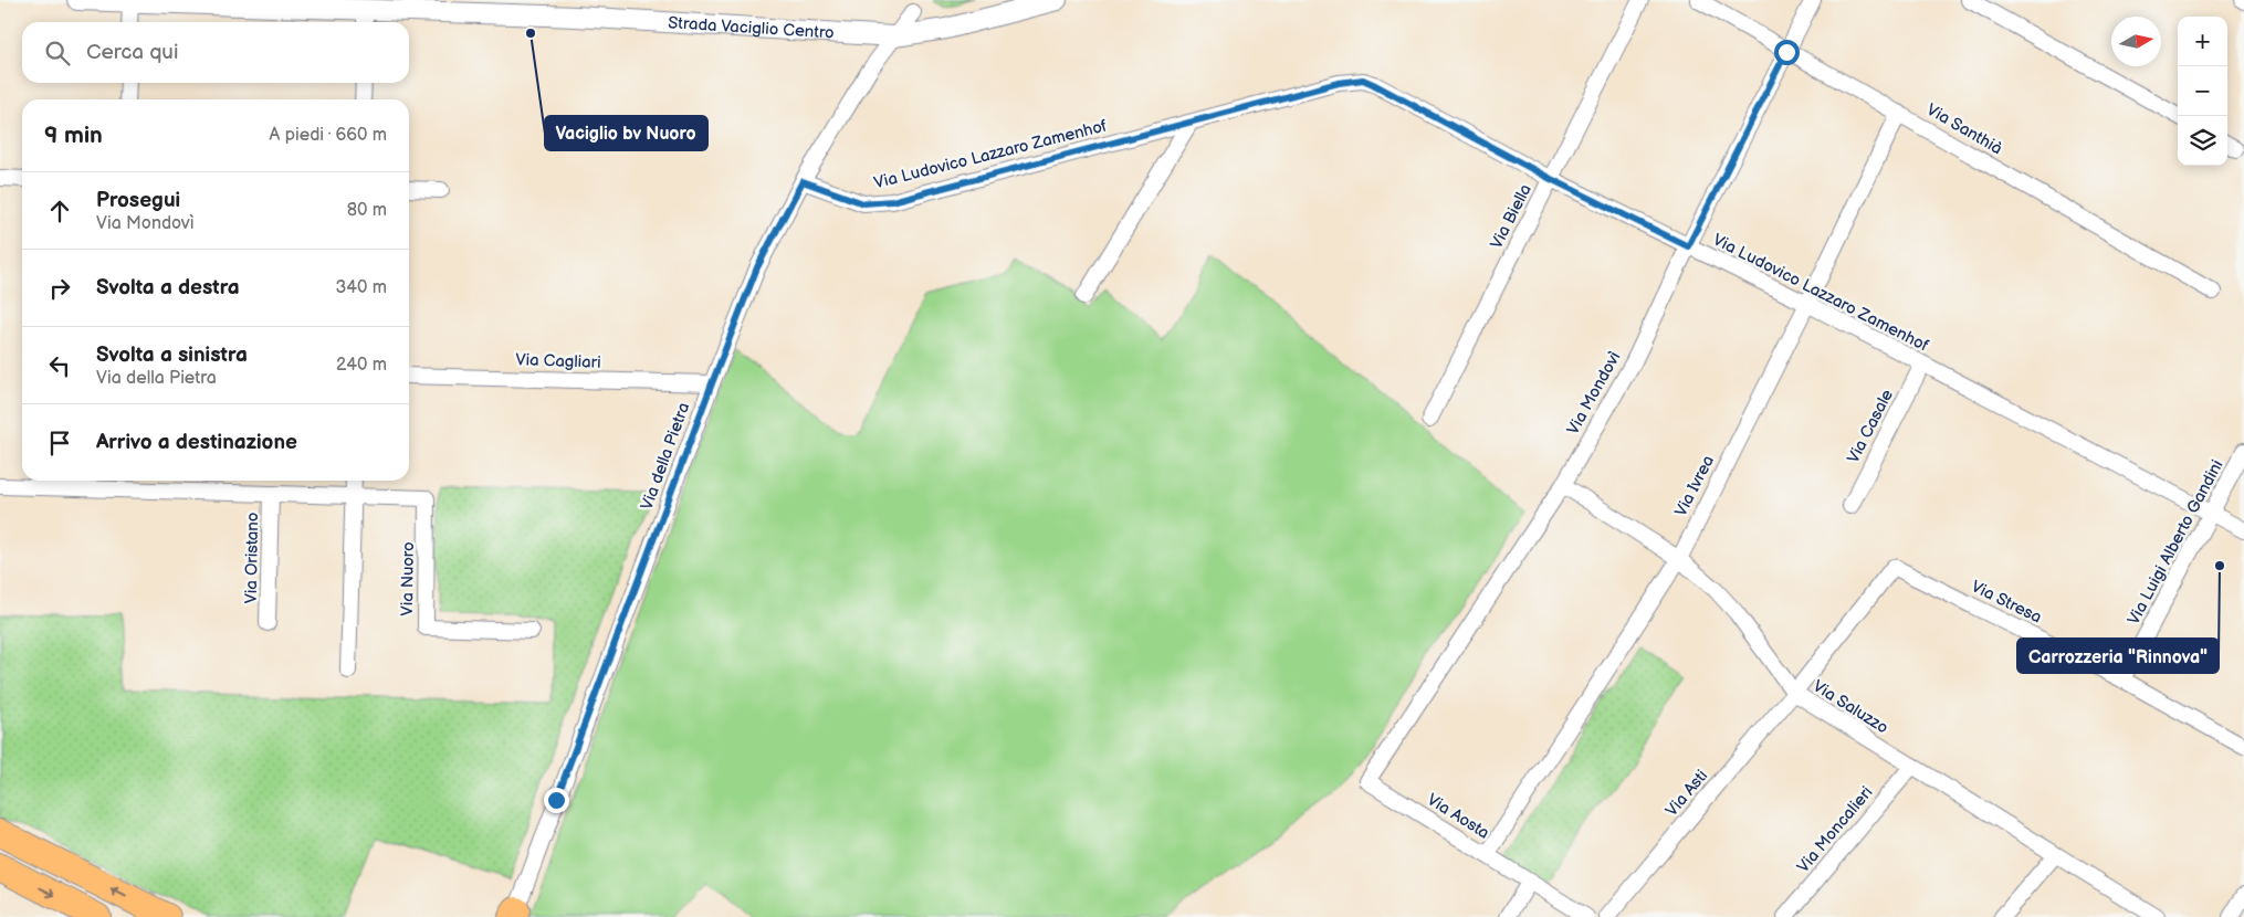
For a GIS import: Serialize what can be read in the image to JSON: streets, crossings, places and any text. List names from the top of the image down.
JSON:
{
  "streets": {
    "street": [
      "Strada Vaciglio Centro",
      "Via Santhià",
      "Via Ludovico Lazzaro Zamenhof",
      "Via Biella",
      "Via Cagliari",
      "Via Mondovì",
      "Via Casale",
      "Via della Pietra",
      "Via Ivrea",
      "Via Luigi Alberto Gandini",
      "Via Oristano",
      "Via Nuoro",
      "Via Stresa",
      "Via Saluzzo",
      "Via Asti",
      "Via Aosta",
      "Via Moncalieri"
    ]
  },
  "crossings": [
    ["Strada Vaciglio Centro", "Via della Pietra"],
    ["Via Santhià", "Via Mondovì"],
    ["Via Santhià", "Via Ivrea"],
    ["Via Ludovico Lazzaro Zamenhof", "Via Biella"],
    ["Via Ludovico Lazzaro Zamenhof", "Via Mondovì"],
    ["Via Ludovico Lazzaro Zamenhof", "Via Casale"],
    ["Via Ludovico Lazzaro Zamenhof", "Via della Pietra"],
    ["Via Ludovico Lazzaro Zamenhof", "Via Ivrea"],
    ["Via Ludovico Lazzaro Zamenhof", "Via Luigi Alberto Gandini"],
    ["Via Cagliari", "Via della Pietra"],
    ["Via Mondovì", "Via Saluzzo"],
    ["Via Mondovì", "Via Aosta"],
    ["Via Ivrea", "Via Saluzzo"],
    ["Via Ivrea", "Via Aosta"],
    ["Via Luigi Alberto Gandini", "Via Stresa"],
    ["Via Oristano", "Via Nuoro"],
    ["Via Stresa", "Via Saluzzo"],
    ["Via Stresa", "Via Asti"],
    ["Via Saluzzo", "Via Asti"],
    ["Via Saluzzo", "Via Moncalieri"]
  ],
  "places": ["Vaciglio bv Nuoro", "Carrozzeria \"Rinnova\""],
  "north": "right",
  "page": {
    "map_buttons": ["+", "−"],
    "search": "Cerca qui",
    "heading": ["9 min", "A piedi · 660 m"],
    "list": [
      ["Prosegui", "Via Mondovì", "80 m"],
      ["Svolta a destra", "340 m"],
      ["Svolta a sinistra", "Via della Pietra", "240 m"],
      "Arrivo a destinazione"
    ]
  }
}
